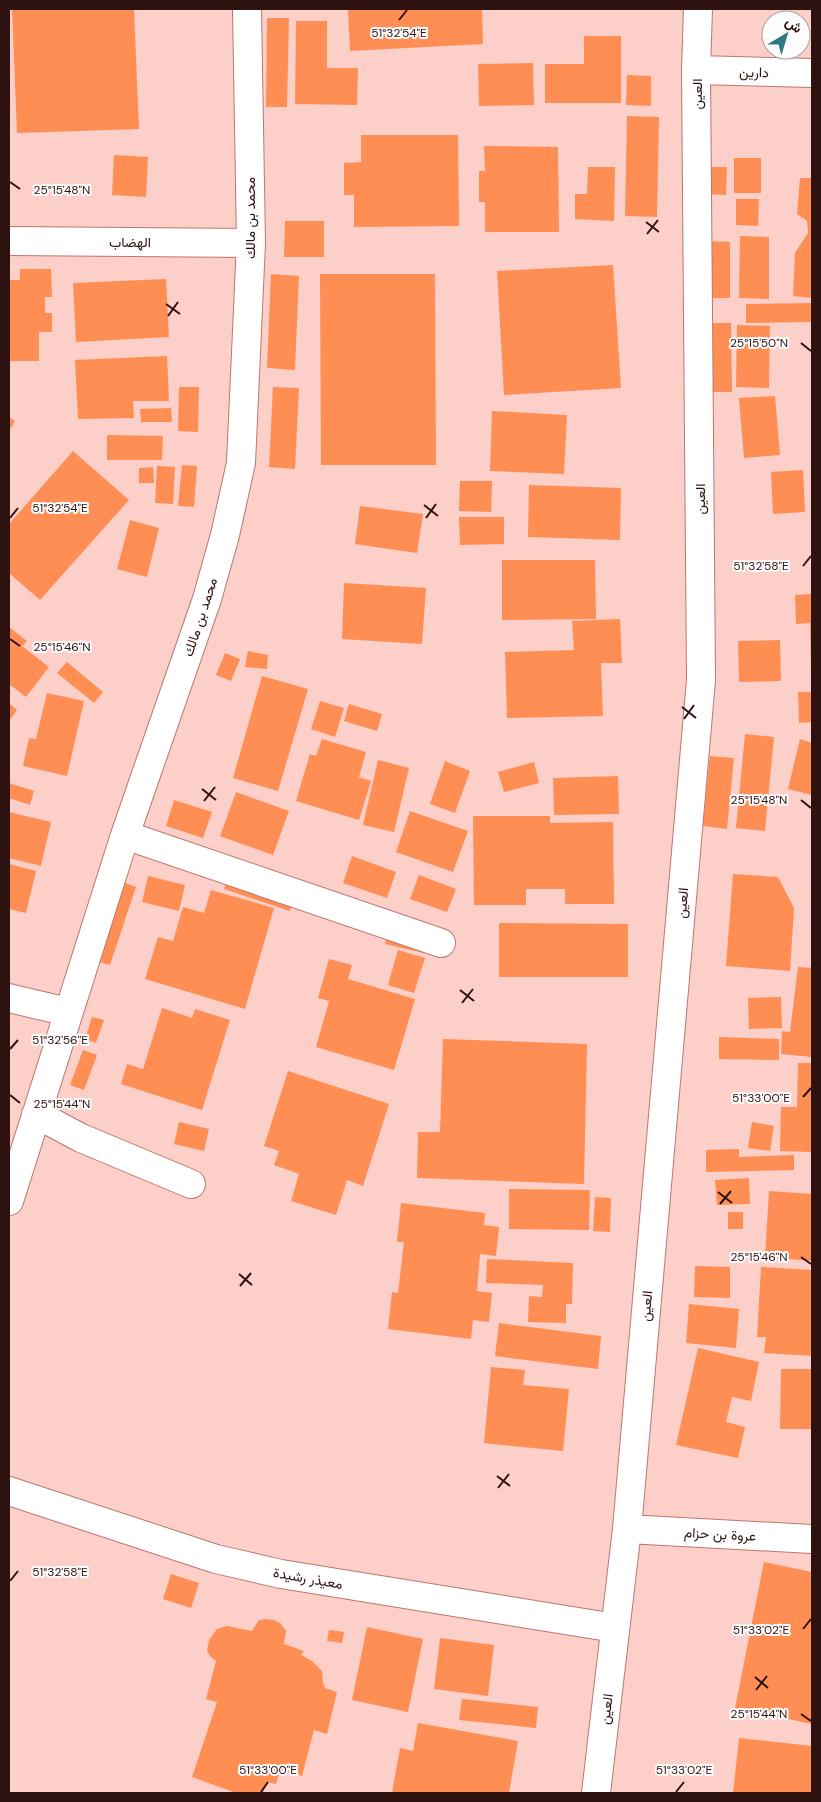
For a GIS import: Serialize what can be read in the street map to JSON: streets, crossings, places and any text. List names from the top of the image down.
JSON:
{
  "streets": {
    "street": [
      "دارين",
      "العين",
      "محمد بن مالك",
      "الهضاب",
      "عروة بن حزام",
      "معيذر رشيدة"
    ]
  },
  "crossings": [
    ["دارين", "العين"],
    ["العين", "عروة بن حزام"],
    ["العين", "معيذر رشيدة"],
    ["محمد بن مالك", "الهضاب"]
  ],
  "north": "top right",
  "coordinates": [
    "51°32'54\"E",
    "25°15'48\"N",
    "25°15'50\"N",
    "51°32'58\"E",
    "25°15'46\"N",
    "51°32'56\"E",
    "51°33'00\"E",
    "25°15'44\"N",
    "51°33'02\"E"
  ]
}
